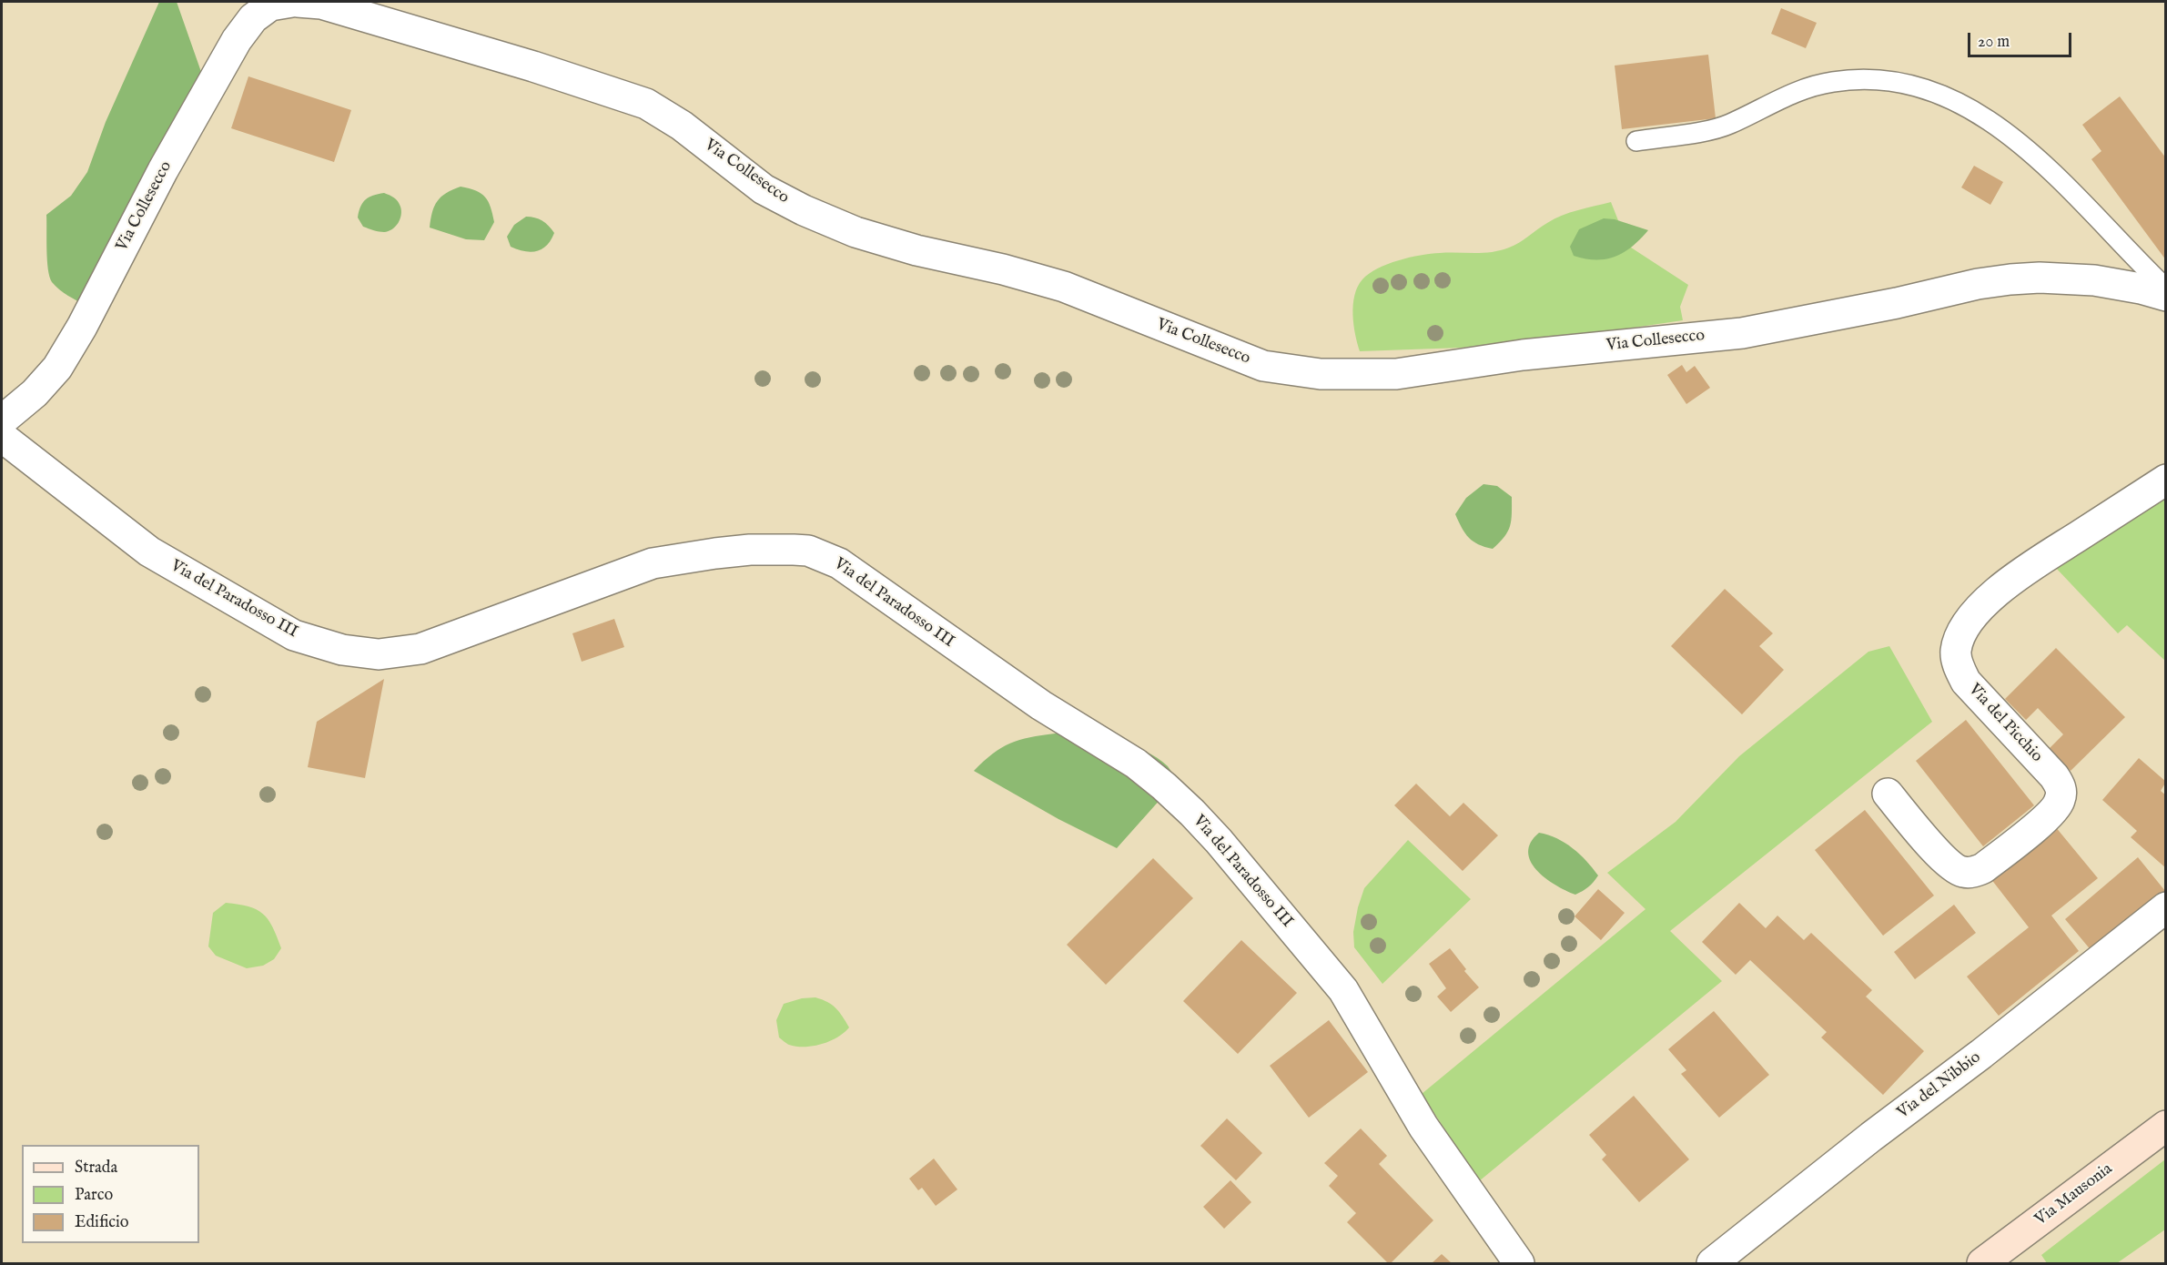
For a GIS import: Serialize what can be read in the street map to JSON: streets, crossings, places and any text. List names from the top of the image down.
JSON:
{
  "streets": {
    "main road": ["Via Mausonia"],
    "street": [
      "Via Collesecco",
      "Via del Paradosso III",
      "Via del Picchio",
      "Via del Nibbio"
    ]
  },
  "legend": ["Strada", "Parco", "Edificio"],
  "scale_bar": "20 m"
}
